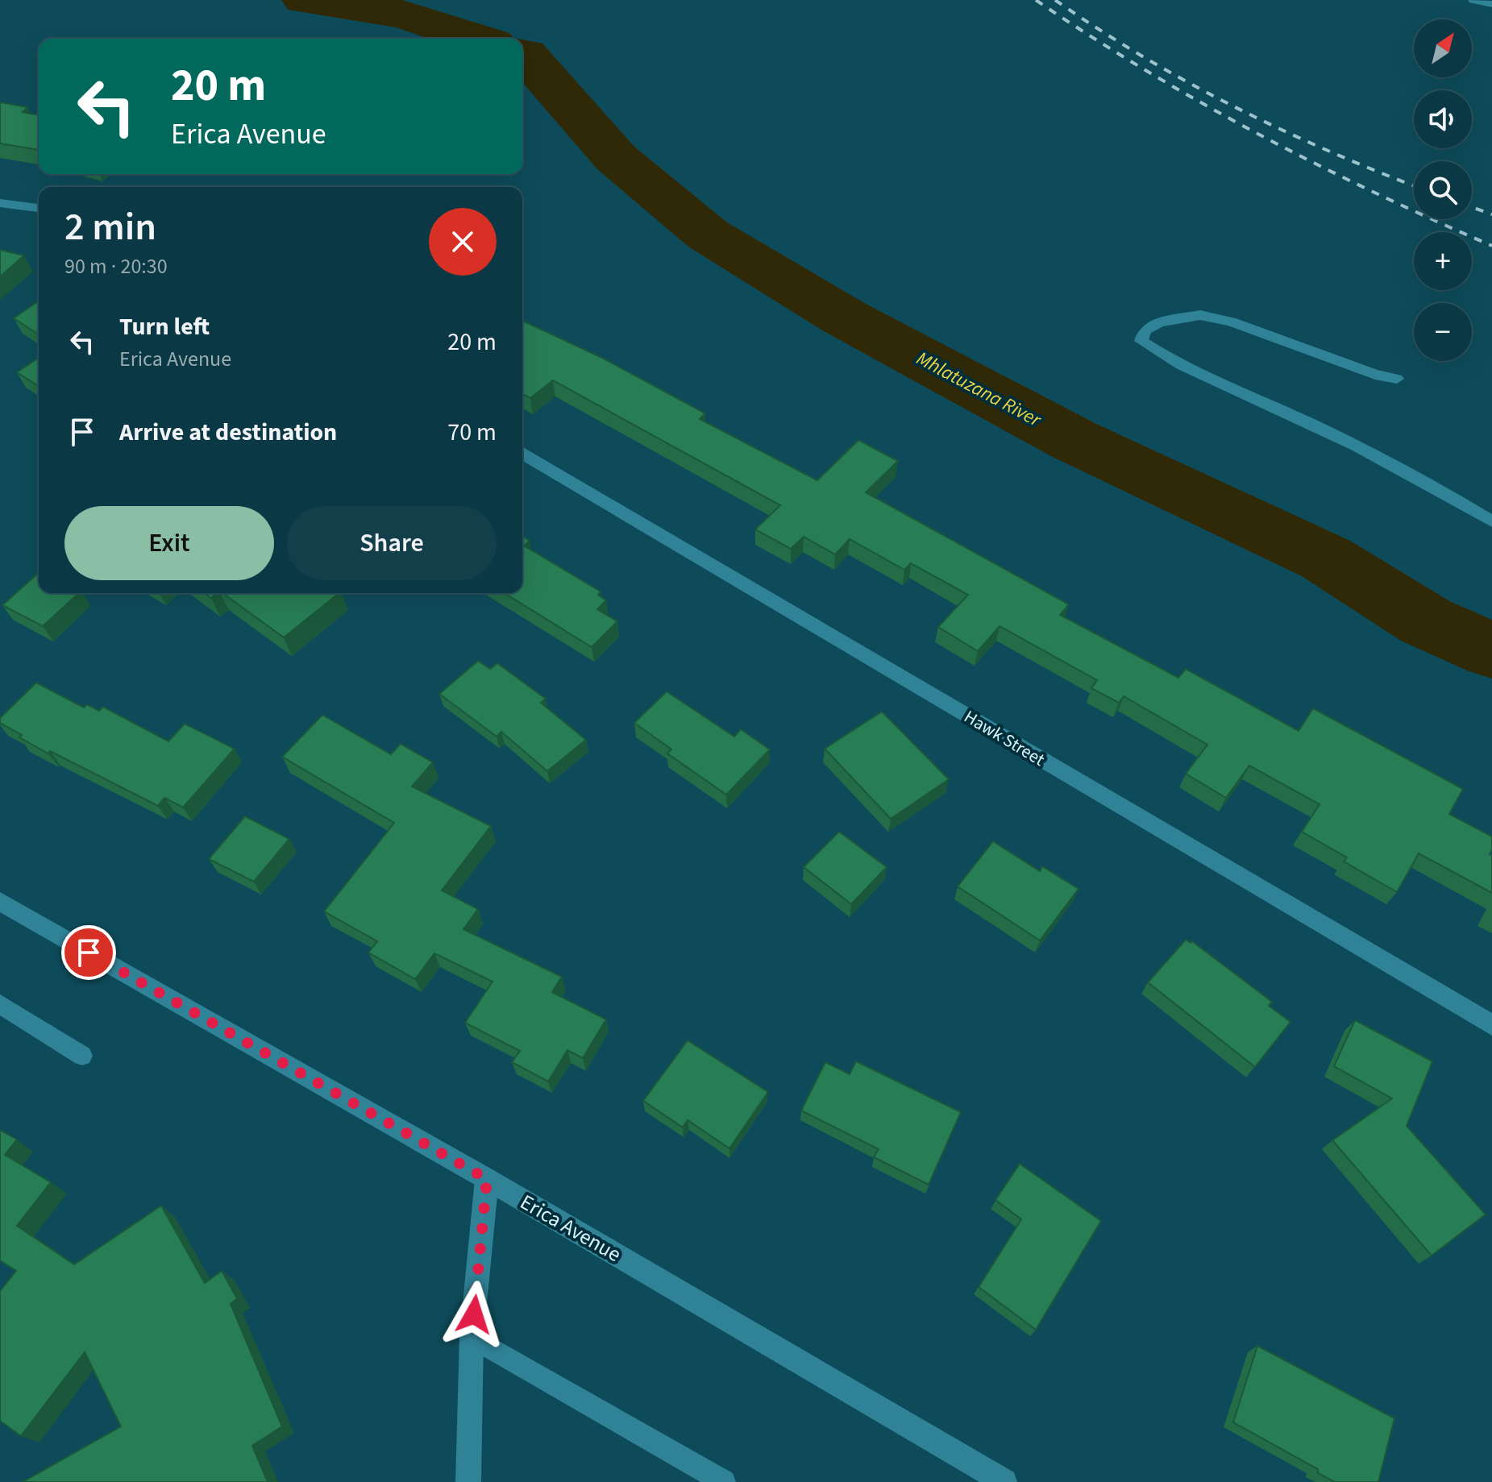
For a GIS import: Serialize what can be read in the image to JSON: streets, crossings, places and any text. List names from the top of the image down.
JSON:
{
  "streets": {
    "street": ["Hawk Street", "Erica Avenue"]
  },
  "water": ["Mhlatuzana River"],
  "north": "top right",
  "page": {
    "map_buttons": ["+", "−"],
    "turn": ["20 m", "Erica Avenue"],
    "heading": ["2 min", "90 m · 20:30"],
    "list": [
      {
        "name": "Turn left",
        "note": "Erica Avenue",
        "value": "20 m"
      },
      {
        "name": "Arrive at destination",
        "value": "70 m"
      }
    ],
    "buttons": ["Exit", "Share"]
  }
}
